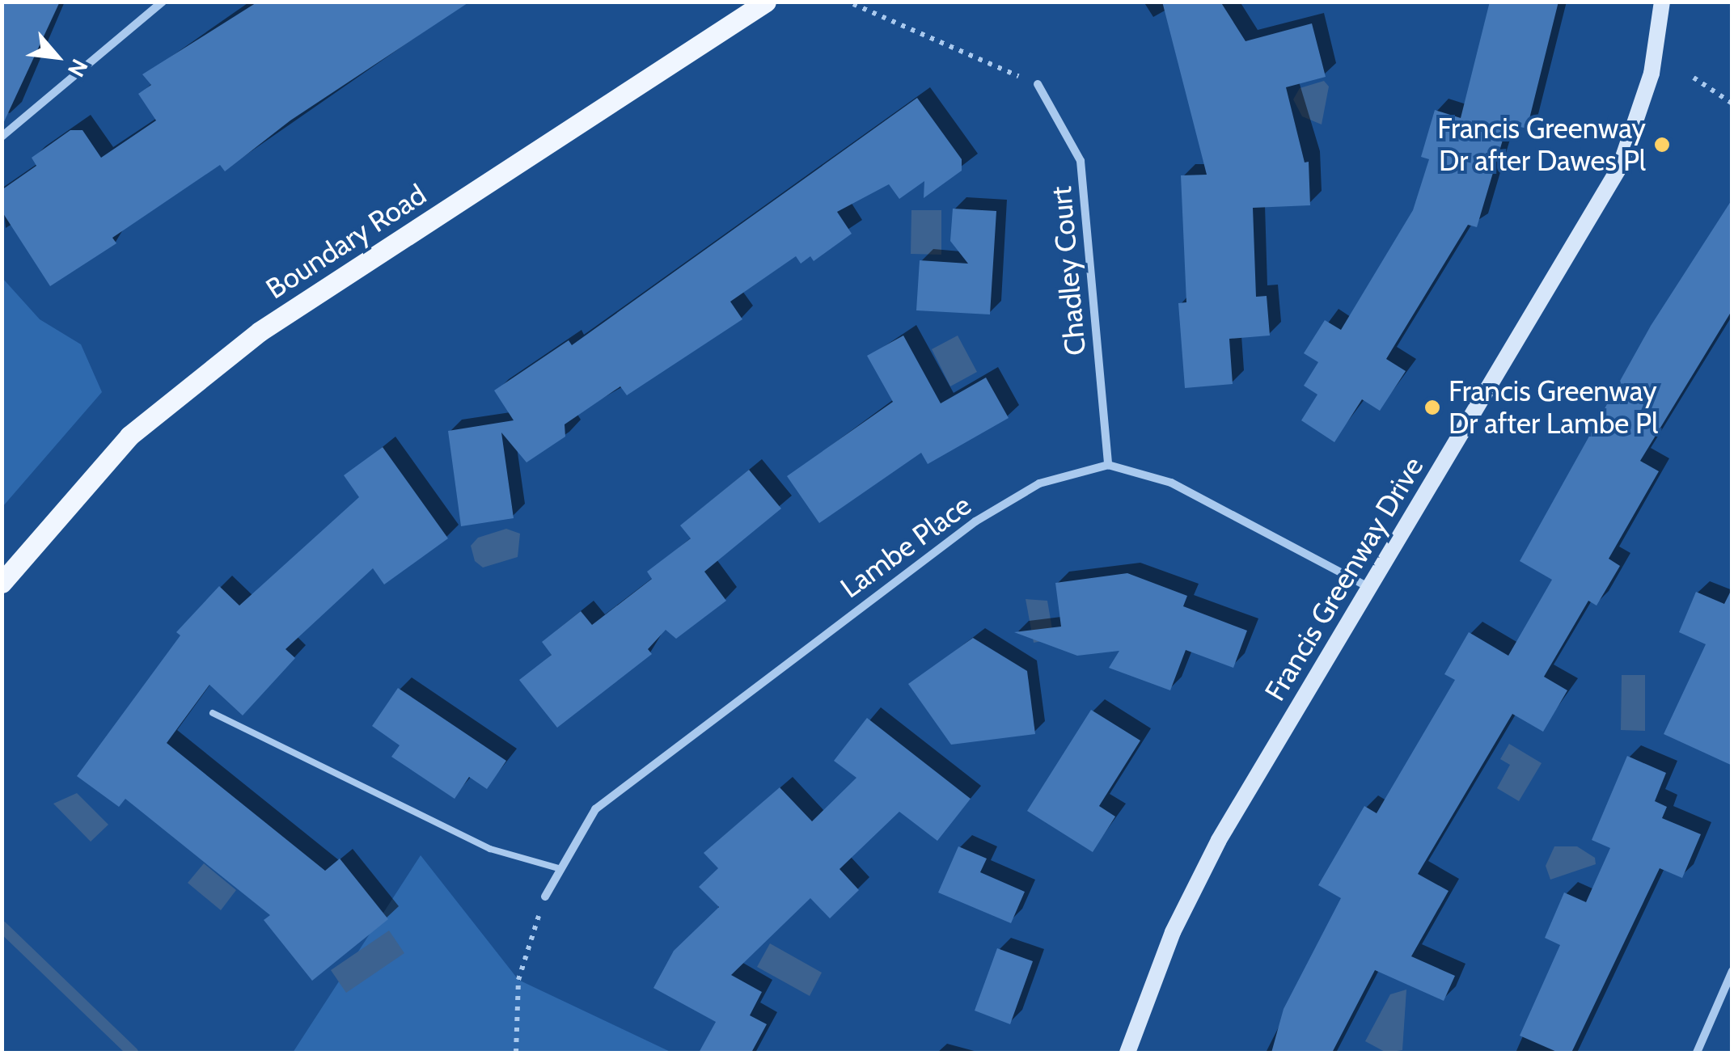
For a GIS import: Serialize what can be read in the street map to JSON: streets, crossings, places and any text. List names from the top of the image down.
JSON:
{
  "streets": {
    "main road": ["Boundary Road", "Francis Greenway Drive"],
    "street": ["Chadley Court", "Lambe Place"]
  },
  "crossings": [
    ["Chadley Court", "Lambe Place"]
  ],
  "places": ["Francis Greenway Dr after Dawes Pl", "Francis Greenway Dr after Lambe Pl"],
  "north": "bottom right"
}
